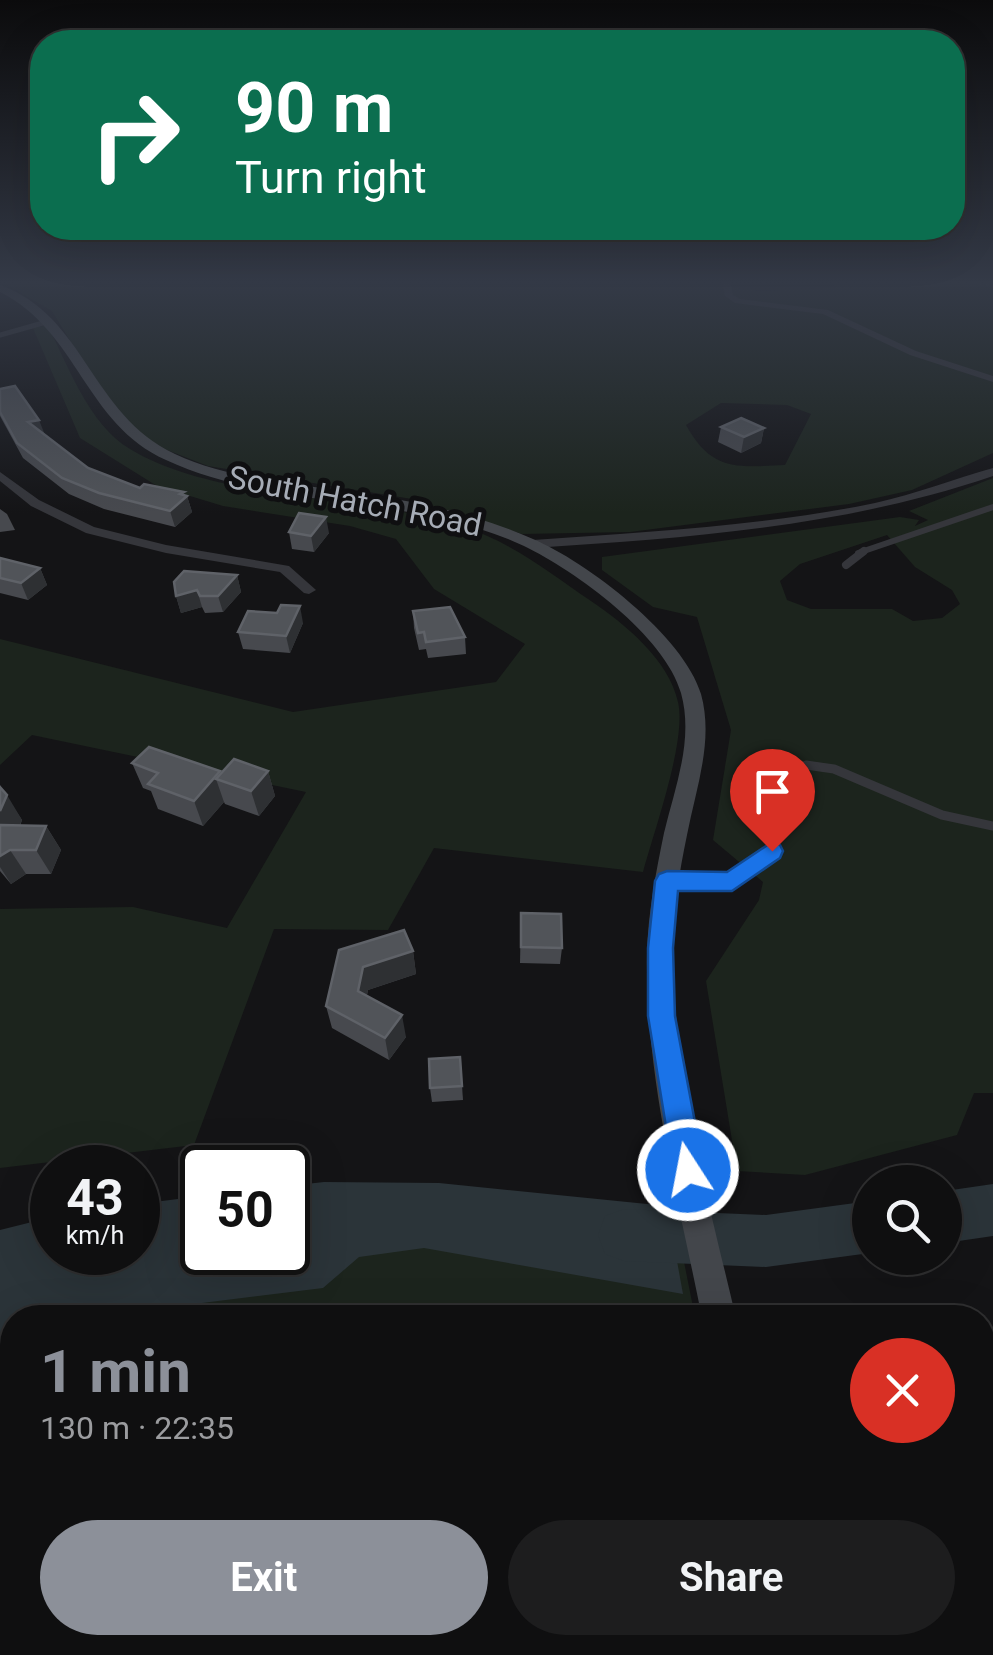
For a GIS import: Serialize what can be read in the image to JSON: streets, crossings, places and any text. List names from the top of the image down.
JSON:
{
  "streets": {
    "main road": ["South Hatch Road"]
  },
  "page": {
    "turn": ["90 m", "Turn right"],
    "speed": "43 km/h",
    "limit": "50",
    "heading": ["1 min", "130 m · 22:35"],
    "buttons": ["Exit", "Share"]
  }
}
